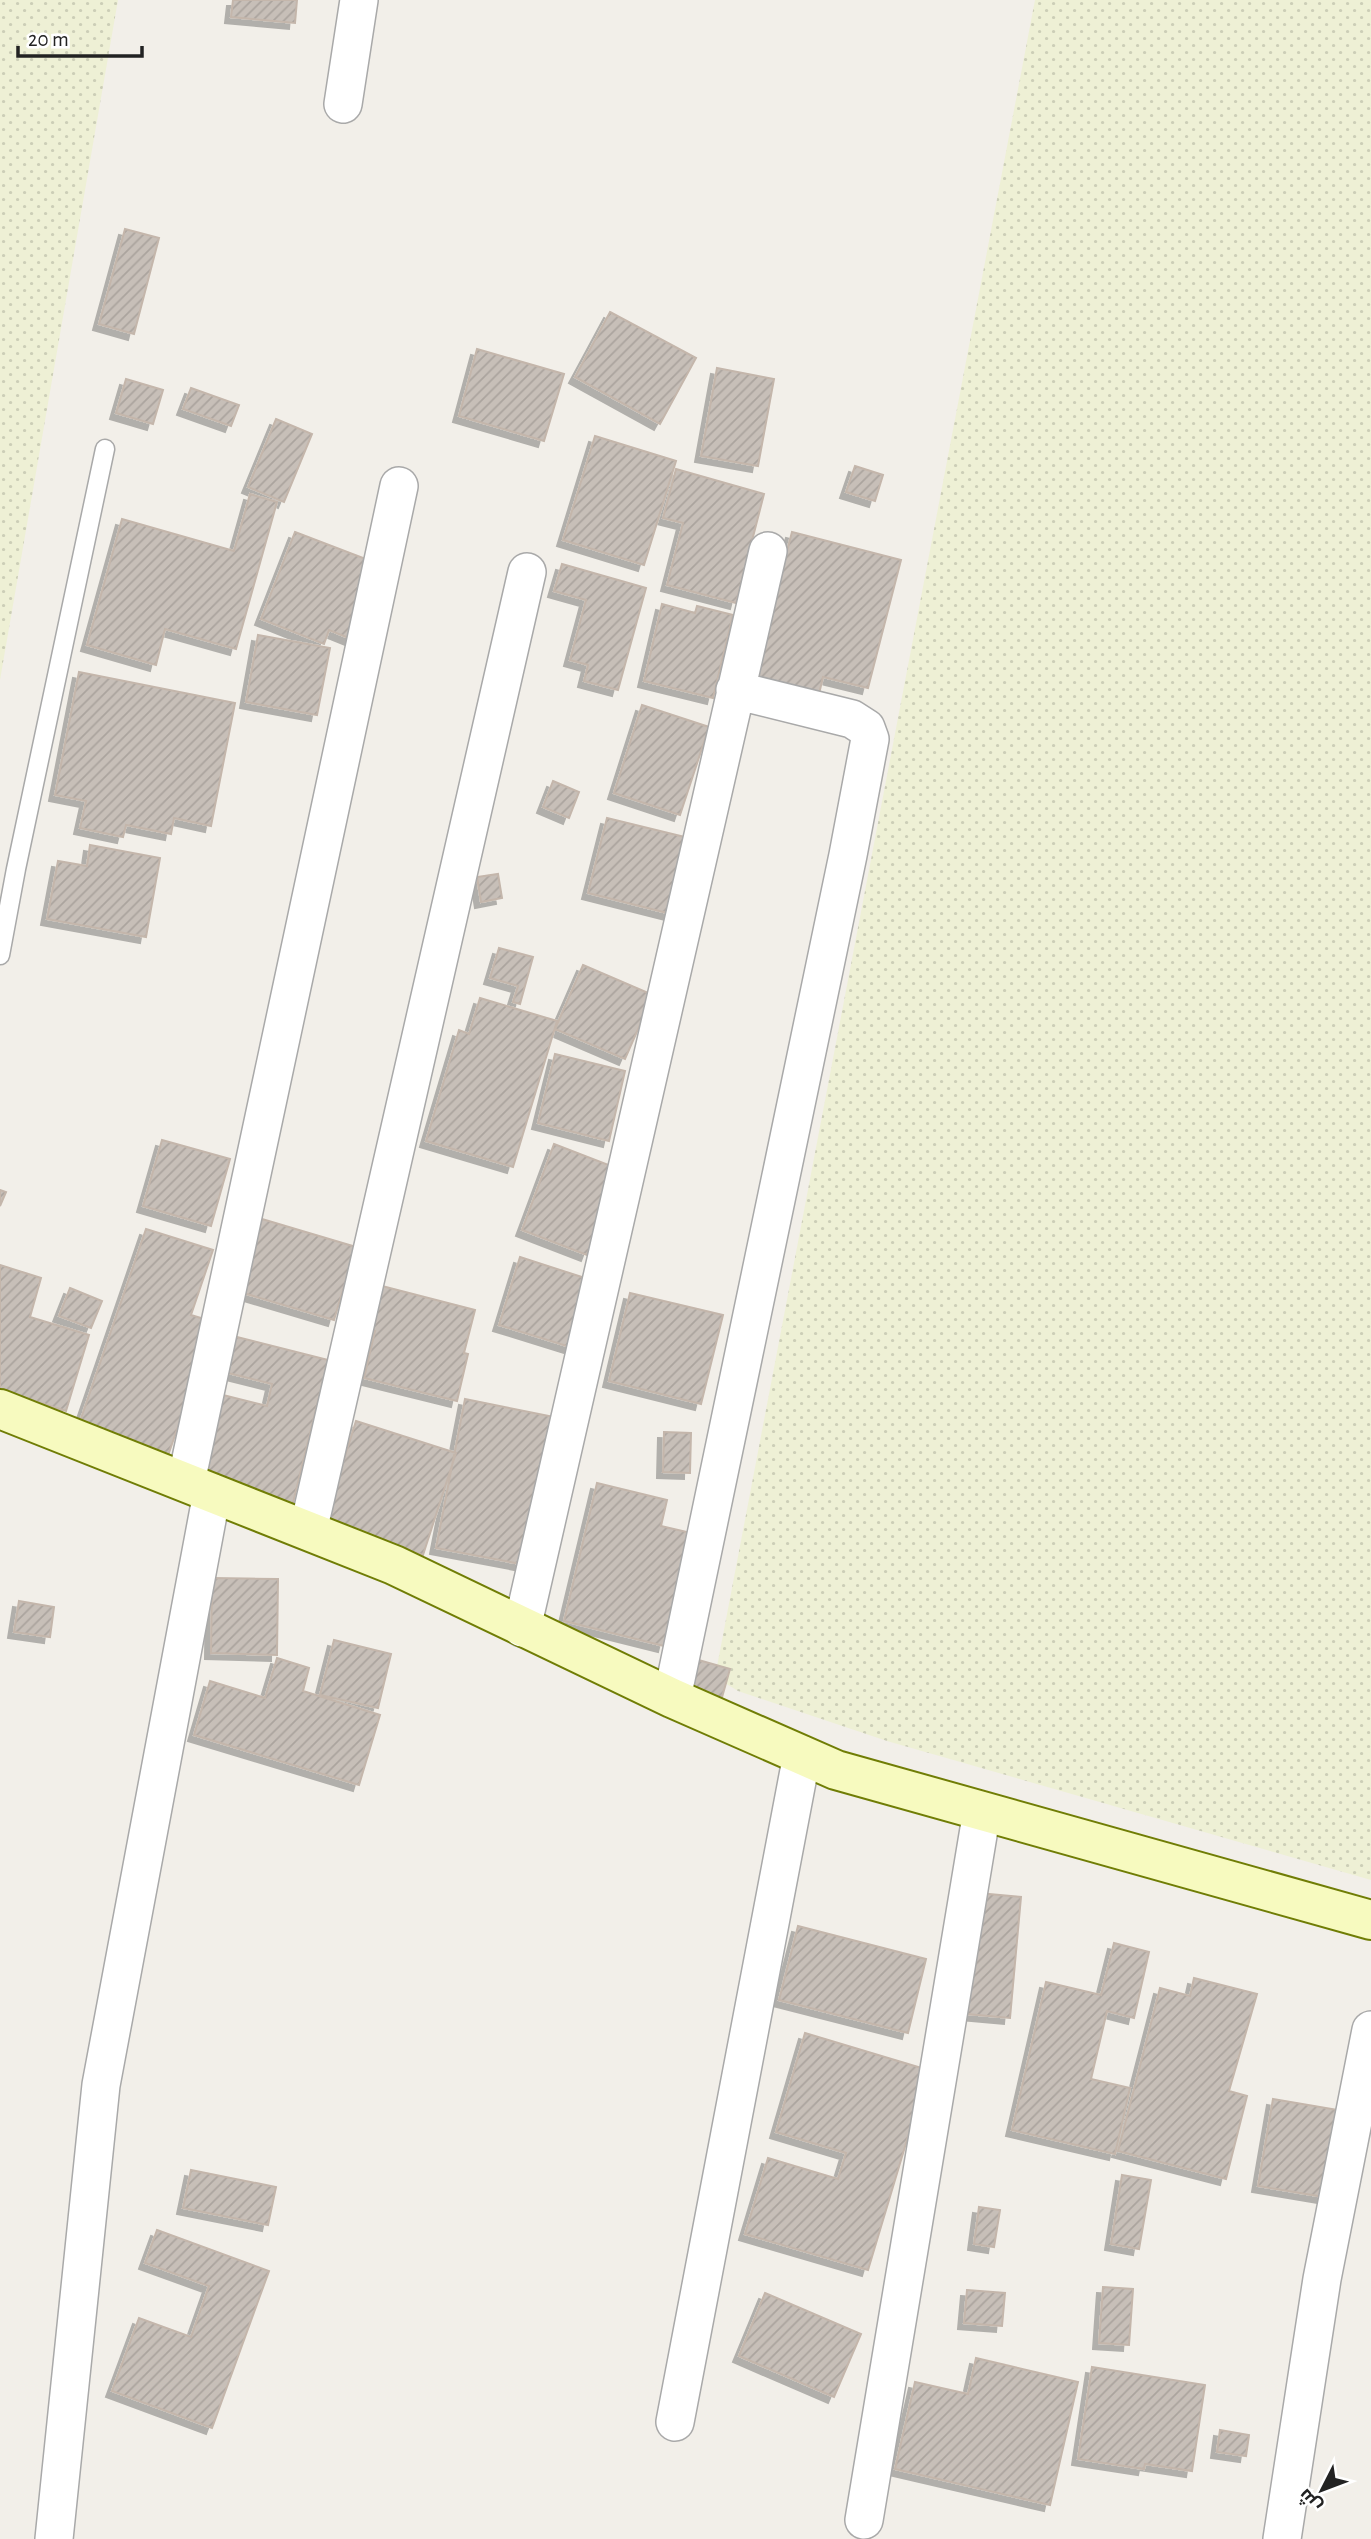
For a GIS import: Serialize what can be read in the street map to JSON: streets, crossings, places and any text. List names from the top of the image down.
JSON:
{
  "scale_bar": "20 m",
  "north": "bottom left"
}
